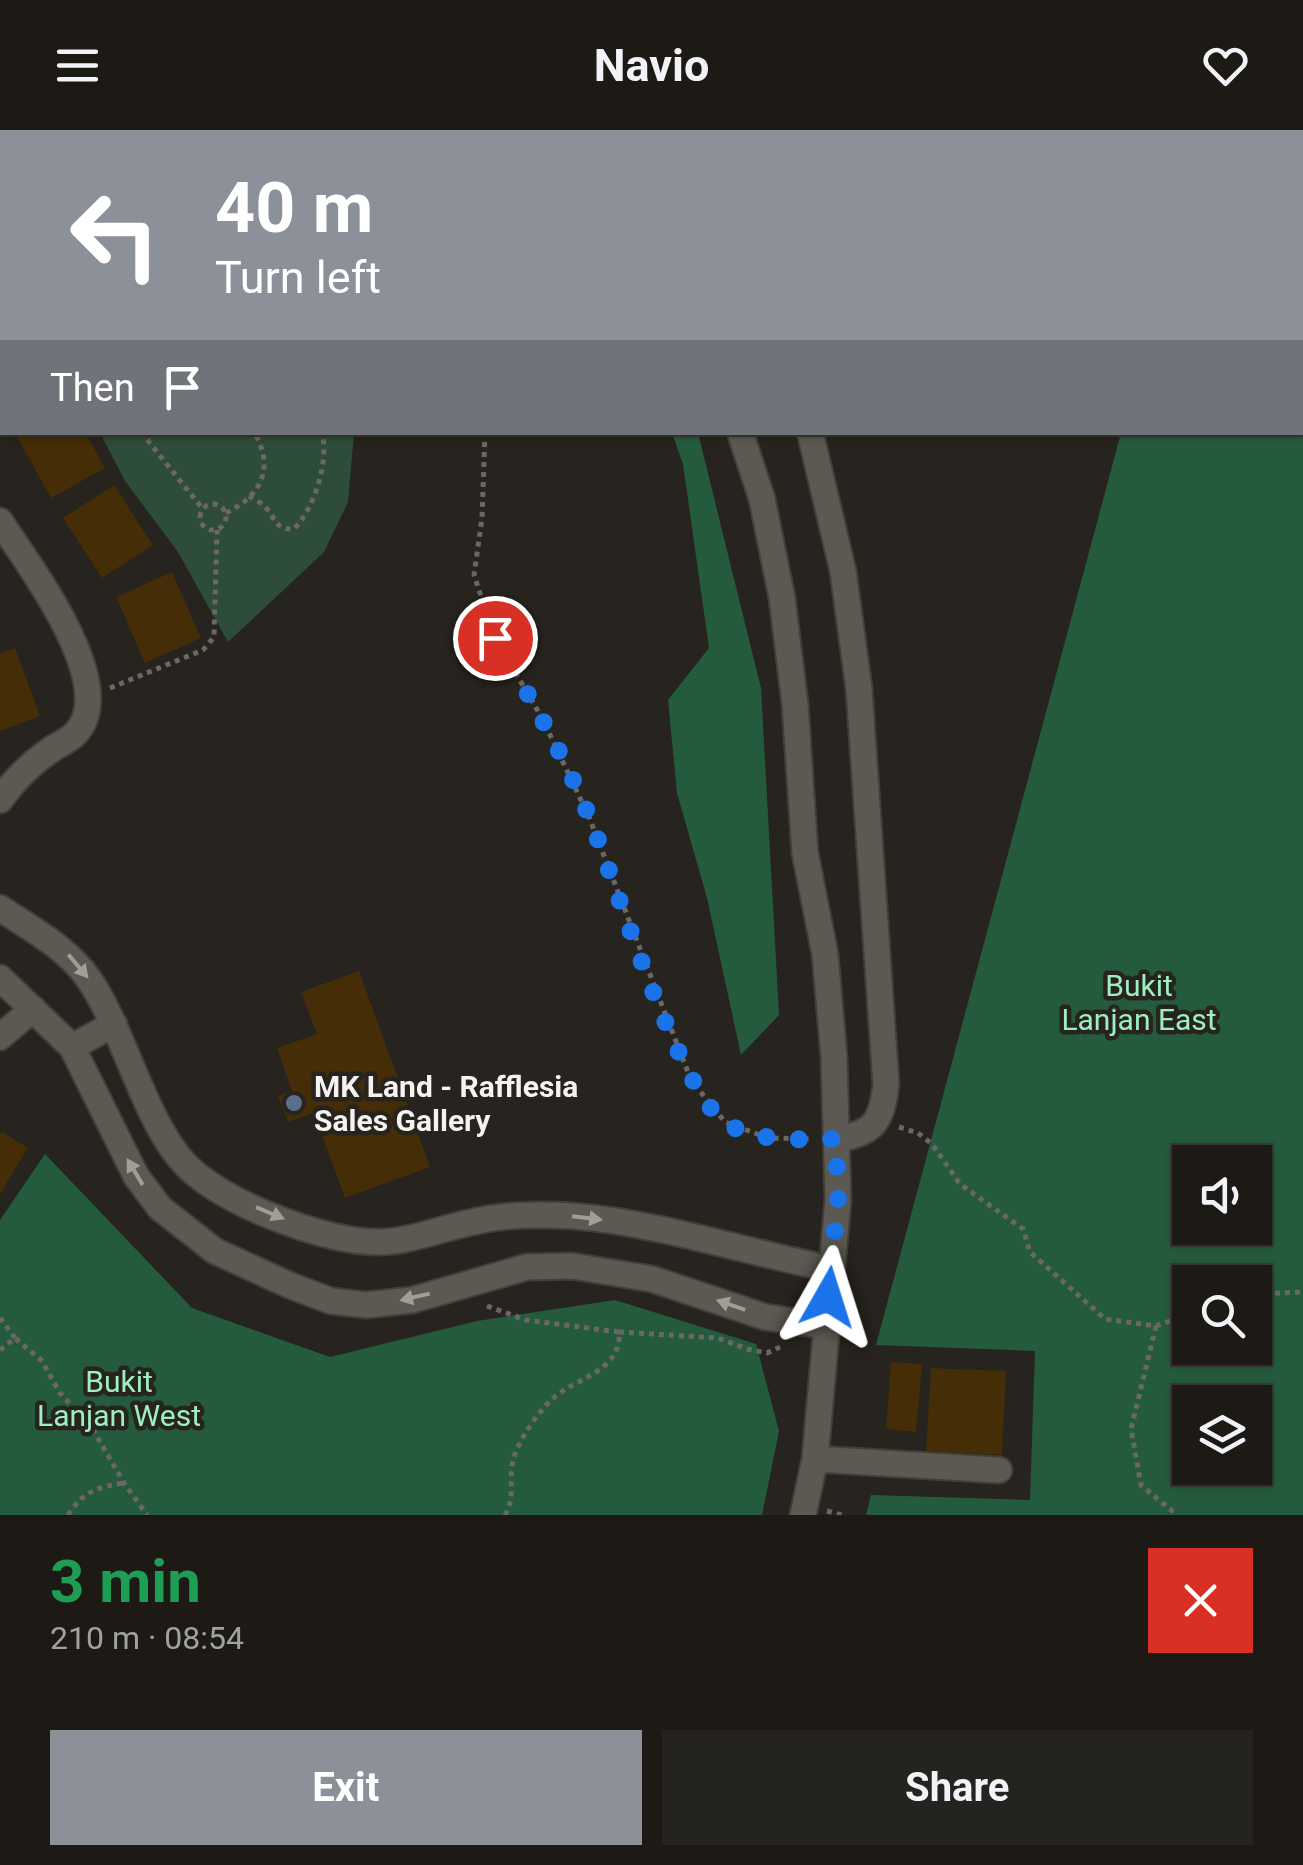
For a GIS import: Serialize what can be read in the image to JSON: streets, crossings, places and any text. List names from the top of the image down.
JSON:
{
  "parks": ["Bukit Lanjan East", "Bukit Lanjan West"],
  "places": ["MK Land - Rafflesia Sales Gallery"],
  "page": {
    "header": "Navio",
    "turn": ["40 m", "Turn left"],
    "then": "Then",
    "heading": ["3 min", "210 m · 08:54"],
    "buttons": ["Exit", "Share"]
  }
}
